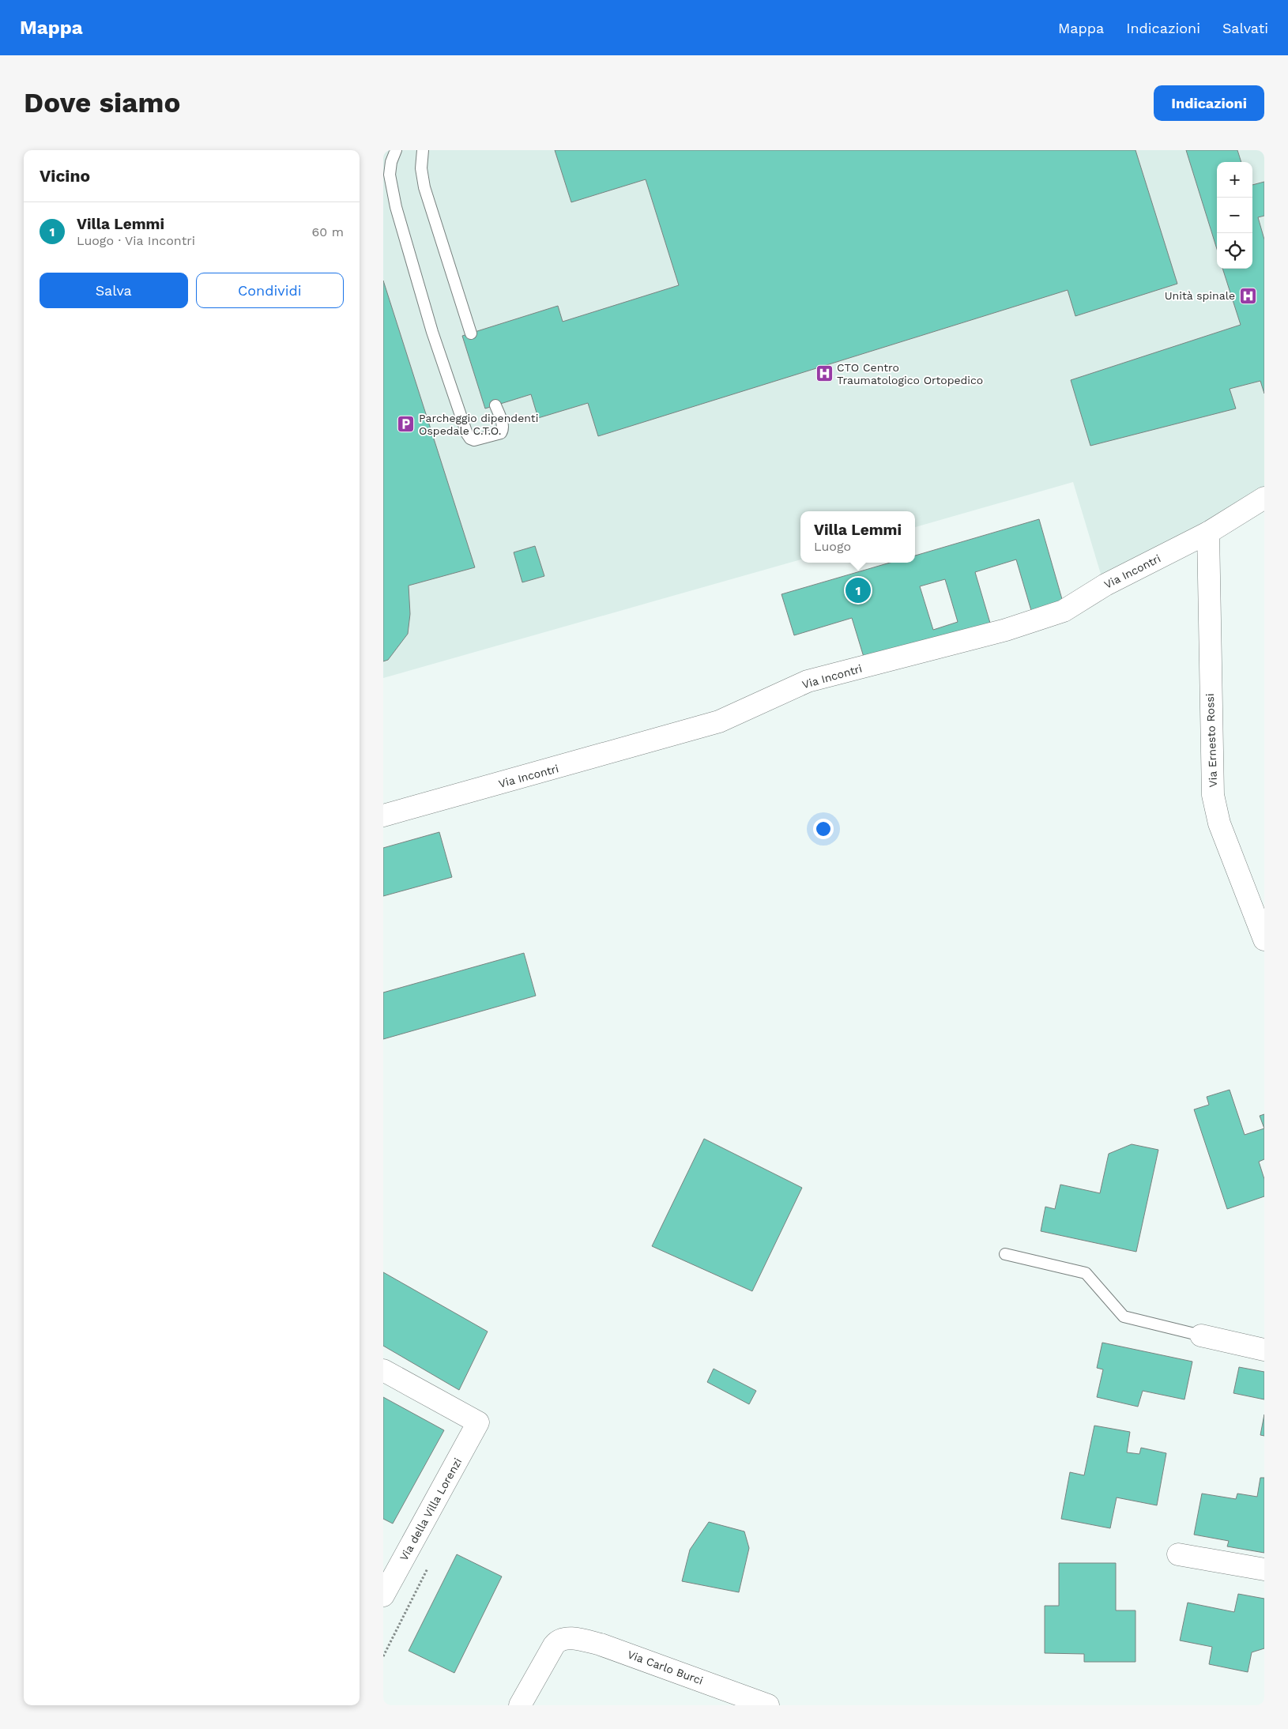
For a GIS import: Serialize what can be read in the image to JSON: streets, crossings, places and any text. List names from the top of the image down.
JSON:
{
  "streets": {
    "street": [
      "Via Incontri",
      "Via Ernesto Rossi",
      "Via della Villa Lorenzi",
      "Via Carlo Burci"
    ]
  },
  "crossings": [
    ["Via Incontri", "Via Ernesto Rossi"]
  ],
  "places": {
    "hospital": ["Unità spinale", "CTO Centro Traumatologico Ortopedico"],
    "parking": ["Parcheggio dipendenti Ospedale C.T.O."]
  },
  "page": {
    "header": "Mappa",
    "nav": ["Mappa", "Indicazioni", "Salvati"],
    "buttons": [
      "Indicazioni",
      ["Salva", "Condividi"]
    ],
    "title": "Dove siamo",
    "heading": "Vicino",
    "map_buttons": ["+", "−"],
    "list": [
      {
        "mark": "1",
        "name": "Villa Lemmi",
        "note": "Luogo · Via Incontri",
        "value": "60 m"
      }
    ],
    "popup": ["Villa Lemmi", "Luogo"],
    "pins": "1"
  }
}
